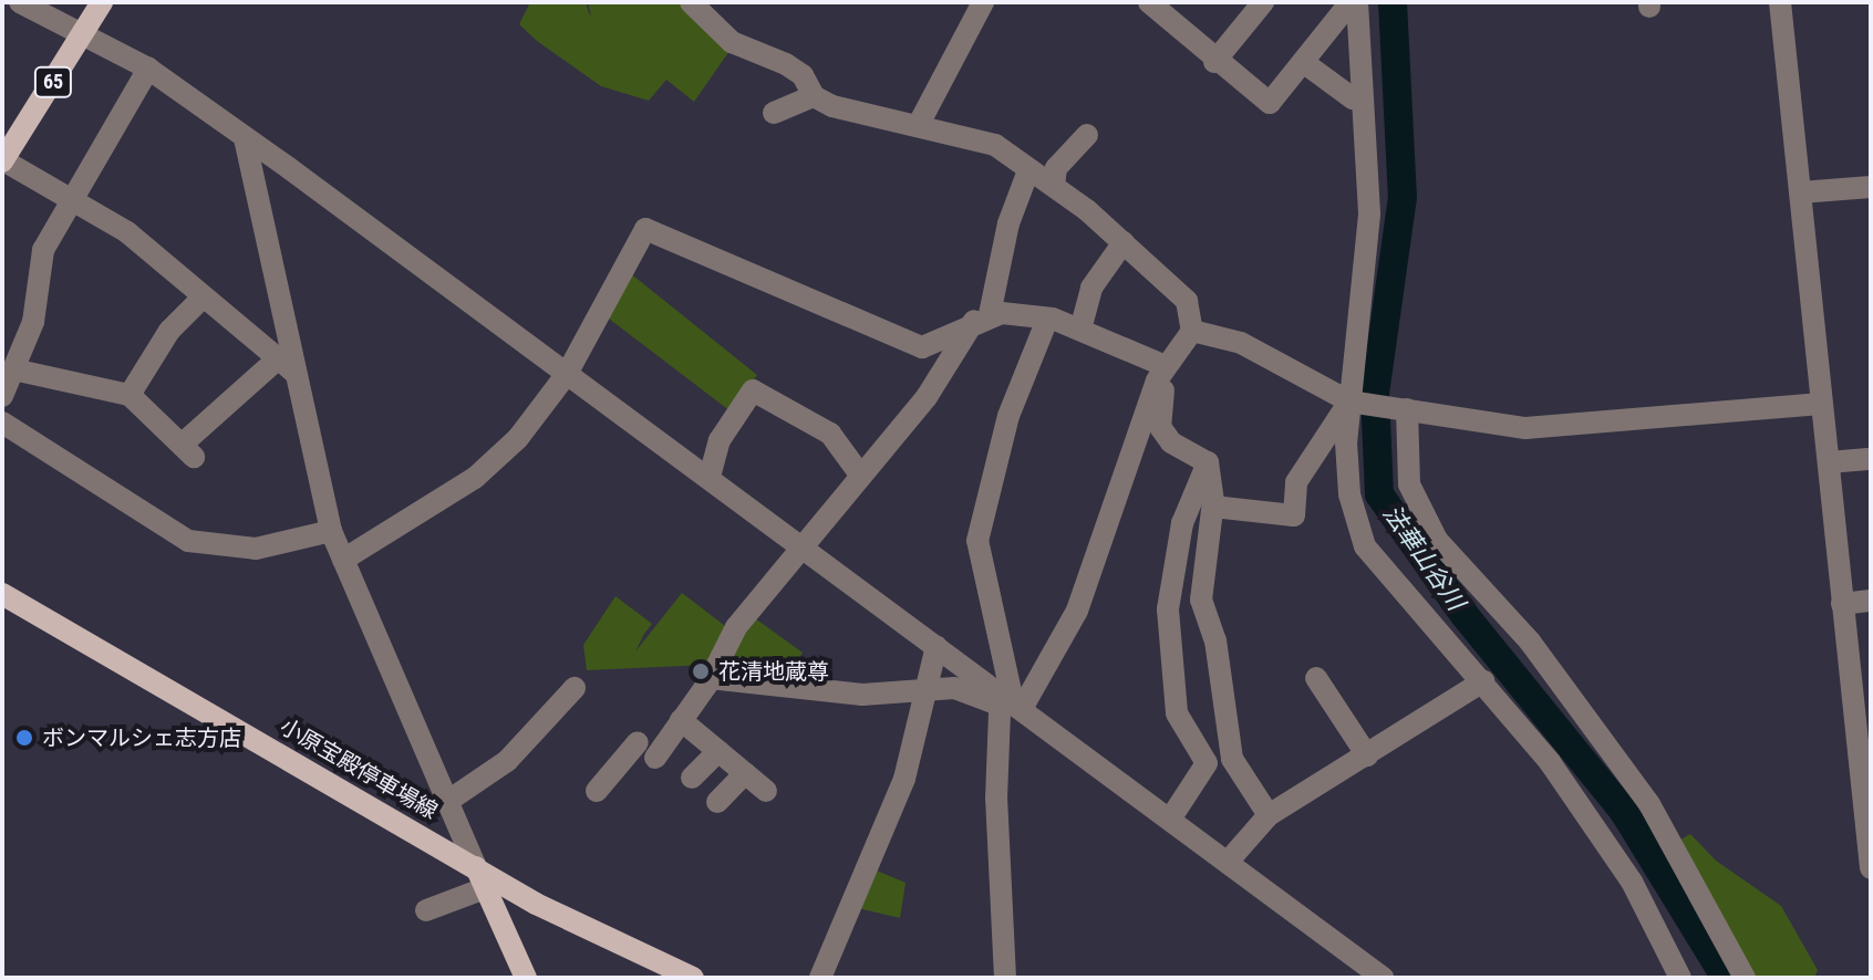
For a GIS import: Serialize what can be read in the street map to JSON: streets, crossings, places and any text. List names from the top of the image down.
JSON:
{
  "streets": {
    "main road": ["65", "小原宝殿停車場線"]
  },
  "water": ["法華山谷川"],
  "places": ["花清地蔵尊", "ボンマルシェ志方店"]
}
